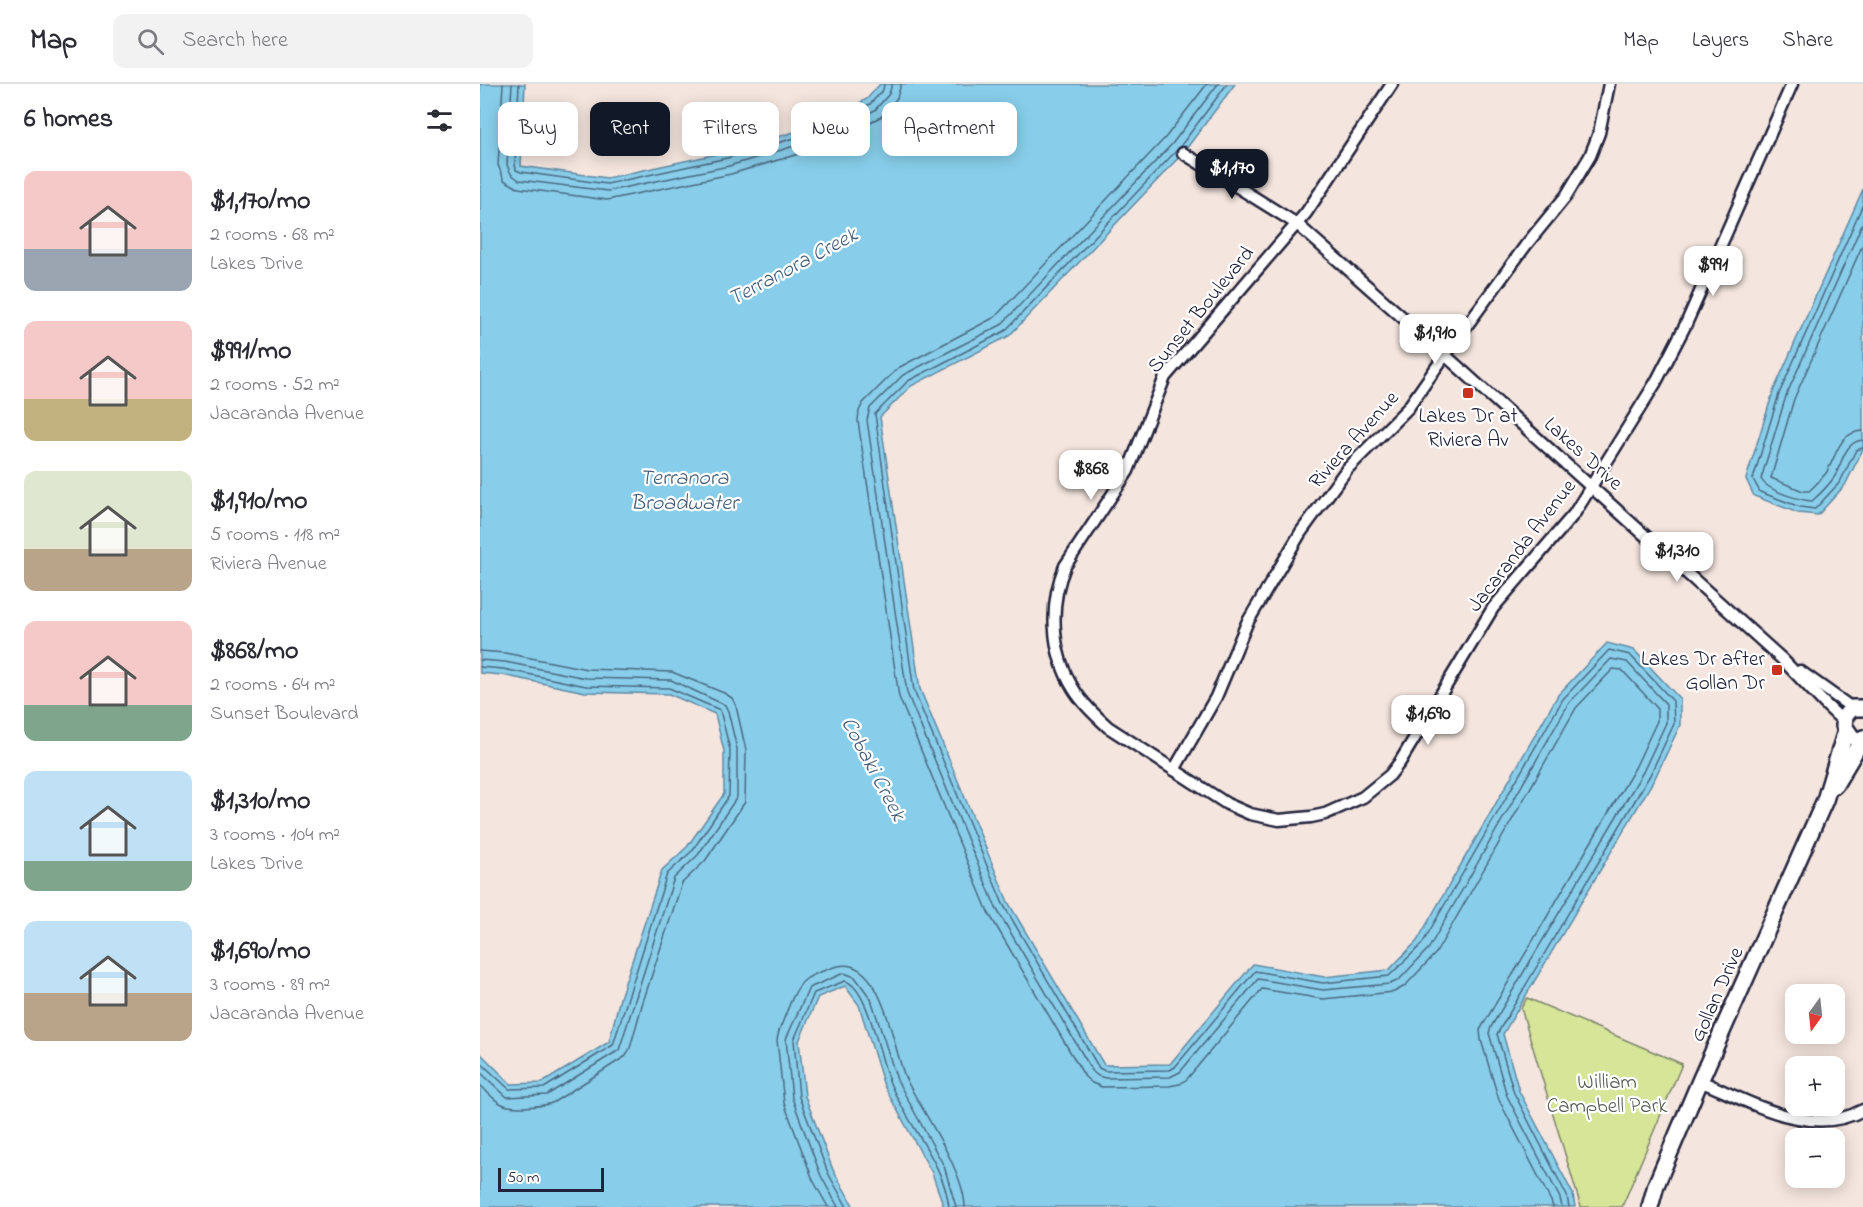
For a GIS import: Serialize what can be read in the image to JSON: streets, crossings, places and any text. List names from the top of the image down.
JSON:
{
  "streets": {
    "street": [
      "Sunset Boulevard",
      "Riviera Avenue",
      "Lakes Drive",
      "Jacaranda Avenue",
      "Gollan Drive"
    ]
  },
  "crossings": [
    ["Sunset Boulevard", "Riviera Avenue"],
    ["Sunset Boulevard", "Lakes Drive"],
    ["Sunset Boulevard", "Jacaranda Avenue"],
    ["Riviera Avenue", "Lakes Drive"],
    ["Riviera Avenue", "Jacaranda Avenue"],
    ["Lakes Drive", "Jacaranda Avenue"],
    ["Lakes Drive", "Gollan Drive"]
  ],
  "water": ["Terranora Creek", "Terranora Broadwater", "Cobaki Creek"],
  "parks": ["William Campbell Park"],
  "places": {
    "transit": ["Lakes Dr at Riviera Av", "Lakes Dr after Gollan Dr"]
  },
  "scale_bar": "50 m",
  "north": "bottom",
  "page": {
    "header": "Map",
    "search": "Search here",
    "nav": ["Map", "Layers", "Share"],
    "heading": "6 homes",
    "chip": [
      "Buy",
      "Rent",
      "Filters",
      "New",
      "Apartment"
    ],
    "price": [
      "$1,170",
      "$991",
      "$1,910",
      "$868",
      "$1,310",
      "$1,690"
    ],
    "list": [
      {
        "name": "$1,170/mo",
        "note": "2 rooms · 68 m² · Lakes Drive"
      },
      {
        "name": "$991/mo",
        "note": "2 rooms · 52 m² · Jacaranda Avenue"
      },
      {
        "name": "$1,910/mo",
        "note": "5 rooms · 118 m² · Riviera Avenue"
      },
      {
        "name": "$868/mo",
        "note": "2 rooms · 64 m² · Sunset Boulevard"
      },
      {
        "name": "$1,310/mo",
        "note": "3 rooms · 104 m² · Lakes Drive"
      },
      {
        "name": "$1,690/mo",
        "note": "3 rooms · 89 m² · Jacaranda Avenue"
      }
    ],
    "map_buttons": ["+", "−"],
    "scale": "50 m"
  }
}
